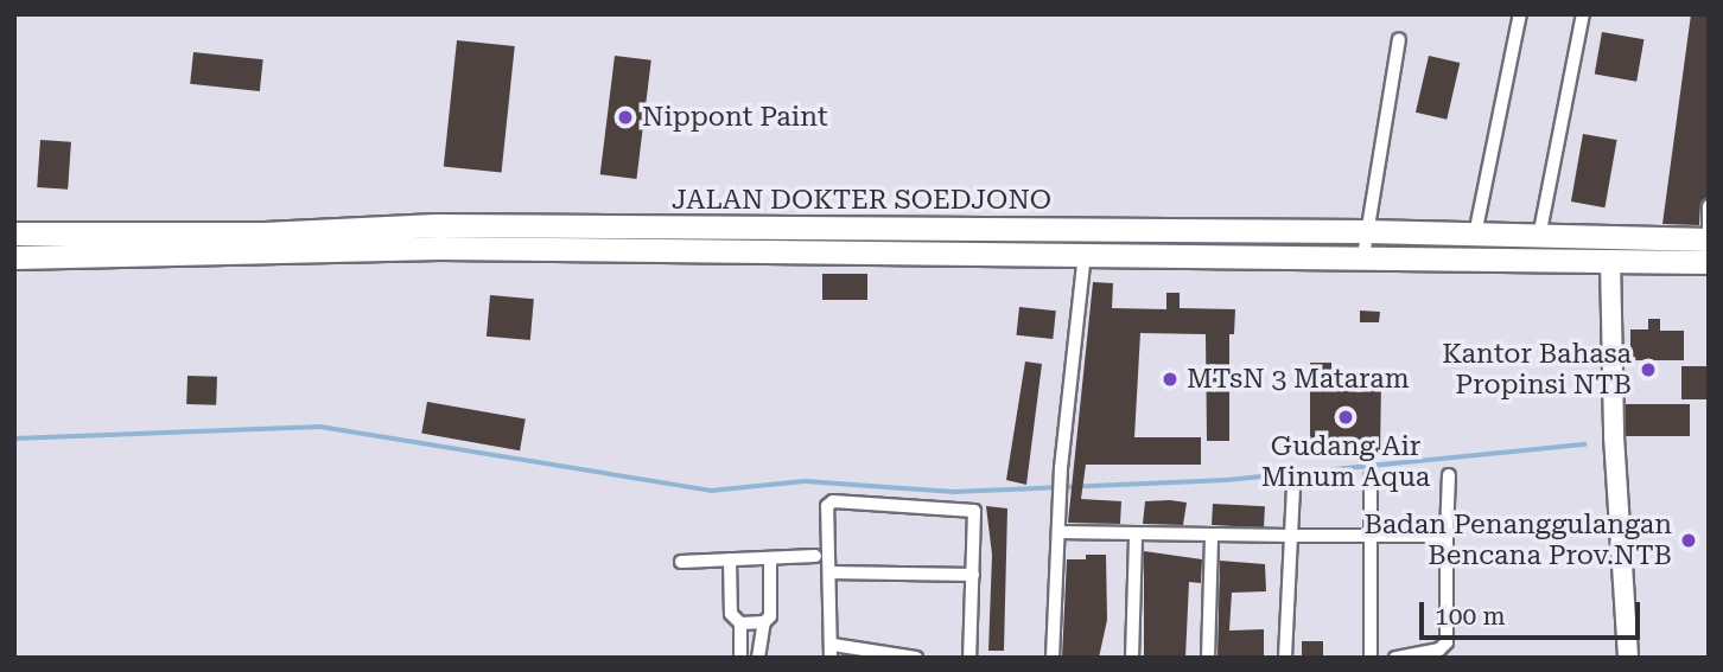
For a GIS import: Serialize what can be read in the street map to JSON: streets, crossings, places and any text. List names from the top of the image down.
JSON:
{
  "streets": {
    "highway": ["JALAN DOKTER SOEDJONO"]
  },
  "places": [
    "Nippont Paint",
    "Kantor Bahasa Propinsi NTB",
    "MTsN 3 Mataram",
    "Gudang Air Minum Aqua",
    "Badan Penanggulangan Bencana Prov.NTB"
  ],
  "scale_bar": "100 m"
}
